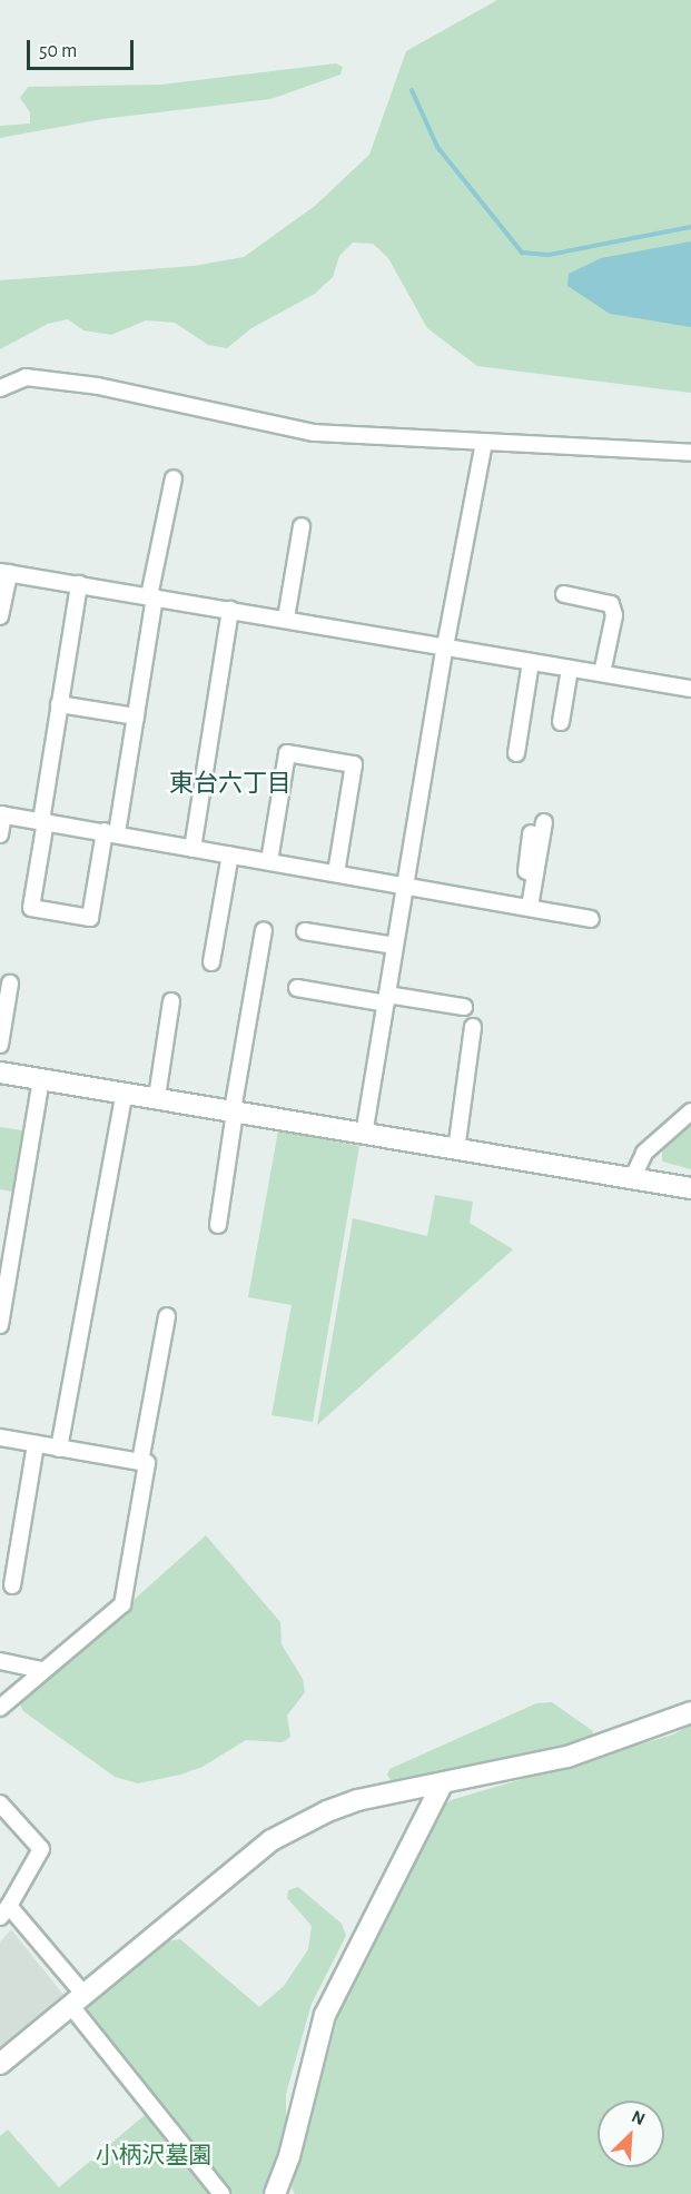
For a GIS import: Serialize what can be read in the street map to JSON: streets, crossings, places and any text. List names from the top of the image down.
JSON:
{
  "districts": ["東台六丁目"],
  "parks": ["小柄沢墓園"],
  "scale_bar": "50 m",
  "north": "top right"
}
